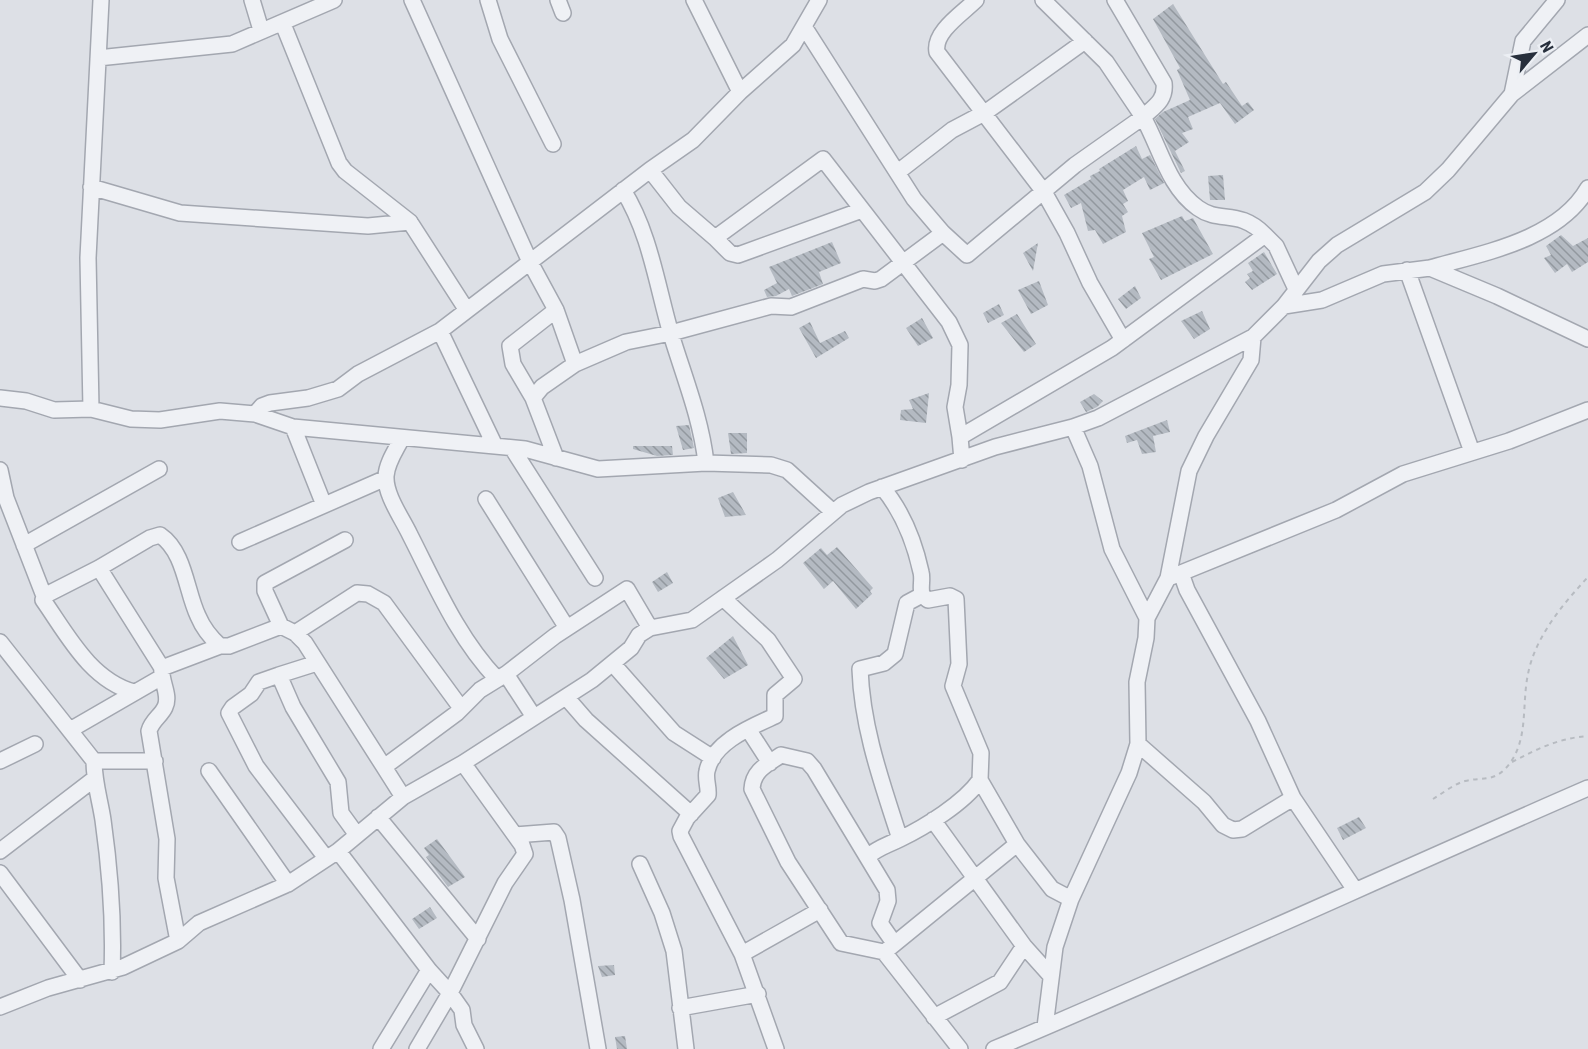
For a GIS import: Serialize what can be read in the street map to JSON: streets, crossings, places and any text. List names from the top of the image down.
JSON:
{
  "north": "top right"
}
